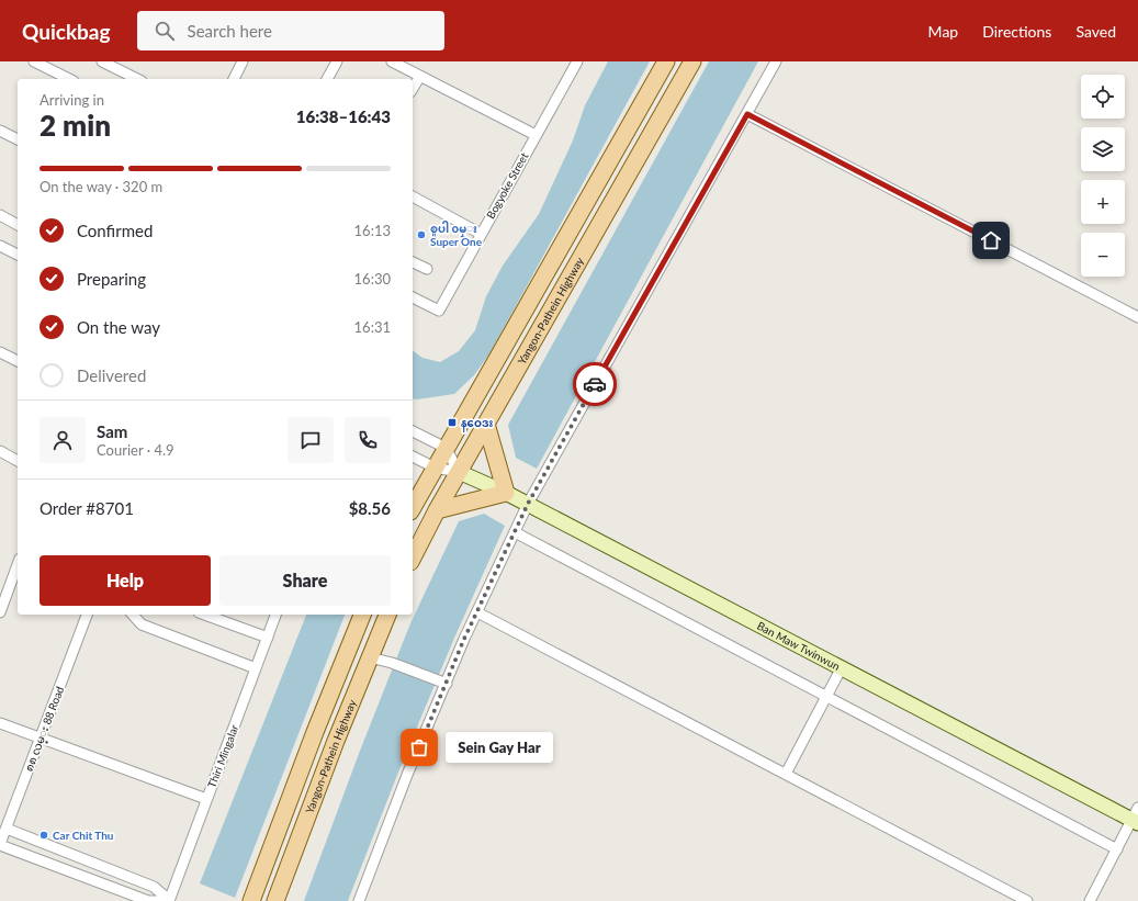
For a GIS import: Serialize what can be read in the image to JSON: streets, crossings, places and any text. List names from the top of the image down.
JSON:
{
  "streets": {
    "main road": ["Yangon-Pathein Highway"],
    "street": [
      "Bogyoke Street",
      "Ban Maw Twinwun",
      "၈၈ လမ္း 88 Road",
      "Thiri Mingalar"
    ]
  },
  "crossings": [
    ["Yangon-Pathein Highway", "Ban Maw Twinwun"]
  ],
  "places": {
    "other": ["စူပါ ၀မ္း Super One", "Sein Gay Har", "Car Chit Thu"],
    "transit": ["နဝေဒး"]
  },
  "page": {
    "header": "Quickbag",
    "search": "Search here",
    "nav": ["Map", "Directions", "Saved"],
    "map_buttons": ["+", "−"],
    "heading": ["2 min", "Arriving in", "16:38–16:43"],
    "panel": [
      "Sam",
      "Courier · 4.9",
      "Order #8701",
      "$8.56"
    ],
    "bar": "On the way · 320 m",
    "list": [
      ["Confirmed", "16:13"],
      ["Preparing", "16:30"],
      ["On the way", "16:31"],
      "Delivered"
    ],
    "buttons": ["Help", "Share"],
    "bubble": "Sein Gay Har"
  }
}
